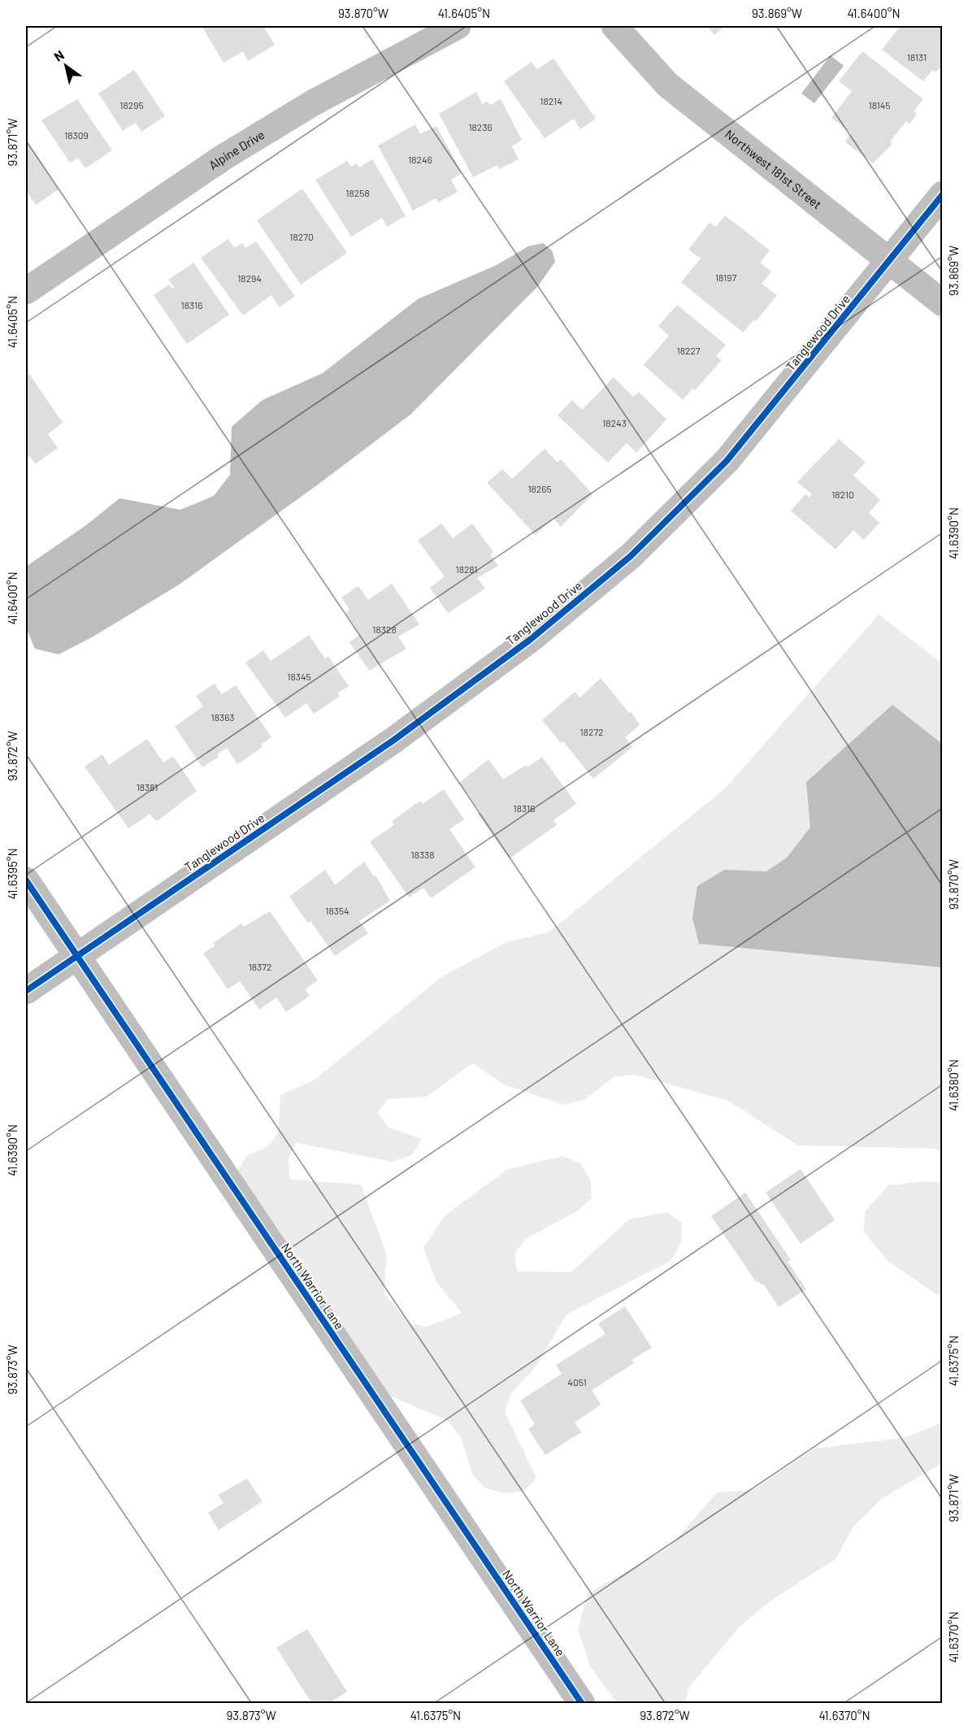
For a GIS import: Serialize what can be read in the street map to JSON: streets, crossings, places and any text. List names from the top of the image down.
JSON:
{
  "streets": {
    "street": [
      "Alpine Drive",
      "Northwest 181st Street",
      "Tanglewood Drive",
      "North Warrior Lane"
    ]
  },
  "crossings": [
    ["Northwest 181st Street", "Tanglewood Drive"],
    ["Tanglewood Drive", "North Warrior Lane"]
  ],
  "house_numbers": [
    "18131",
    "18214",
    "18295",
    "18145",
    "18236",
    "18309",
    "18246",
    "18258",
    "18270",
    "18197",
    "18294",
    "18316",
    "18227",
    "18243",
    "18265",
    "18210",
    "18281",
    "18328",
    "18345",
    "18363",
    "18272",
    "18381",
    "18316",
    "18338",
    "18354",
    "18372",
    "4051"
  ],
  "north": "top left",
  "coordinates": [
    "93.870°W",
    "41.6405°N",
    "93.869°W",
    "41.6400°N",
    "93.871°W",
    "41.6390°N",
    "93.872°W",
    "41.6395°N",
    "41.6380°N",
    "41.6375°N",
    "93.873°W",
    "41.6370°N"
  ]
}
